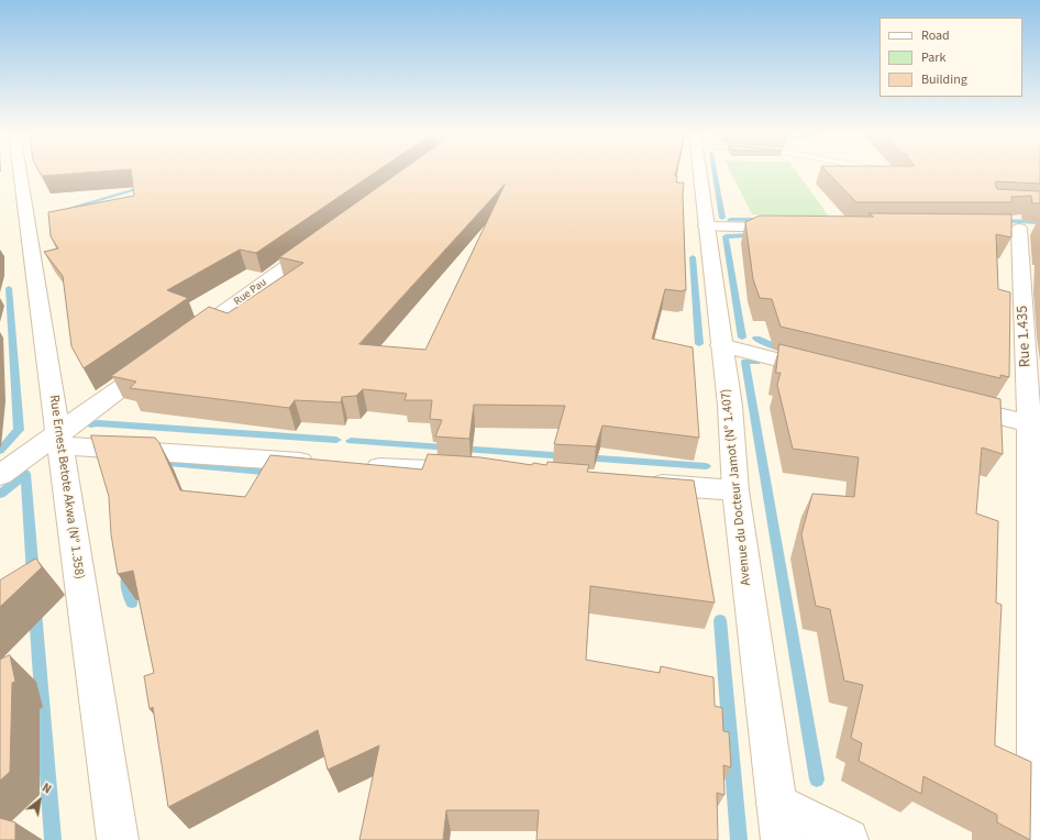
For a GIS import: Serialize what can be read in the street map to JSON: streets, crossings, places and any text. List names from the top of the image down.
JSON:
{
  "streets": {
    "street": [
      "Rue Pau",
      "Rue 1.435",
      "Rue Ernest Betote Akwa (N° 1.358)",
      "Avenue du Docteur Jamot (N° 1.407)"
    ]
  },
  "legend": ["Road", "Park", "Building"],
  "north": "top right"
}
